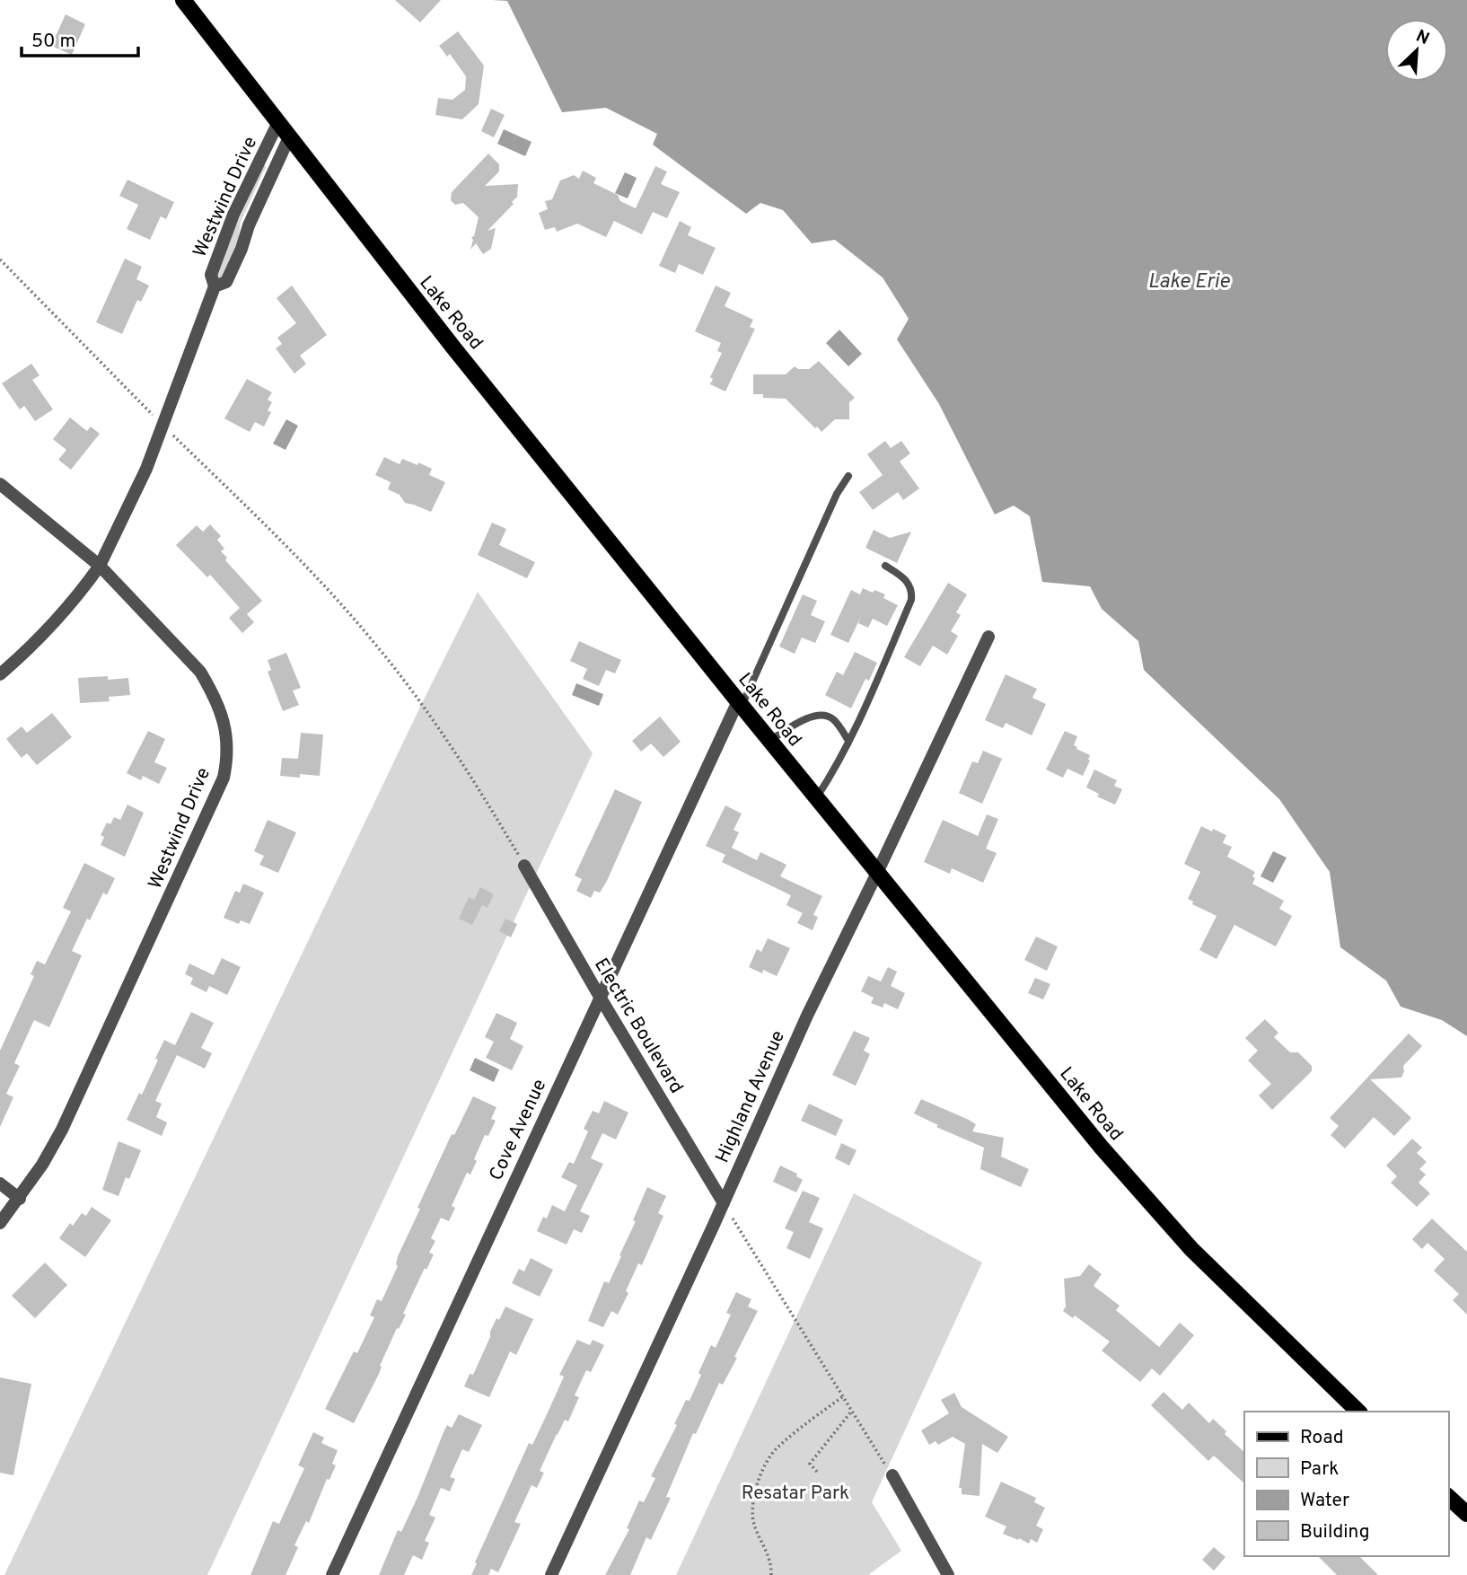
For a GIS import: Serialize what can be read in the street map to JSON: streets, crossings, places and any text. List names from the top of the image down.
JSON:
{
  "streets": {
    "main road": ["Lake Road"],
    "street": [
      "Westwind Drive",
      "Electric Boulevard",
      "Highland Avenue",
      "Cove Avenue"
    ]
  },
  "crossings": [
    ["Westwind Drive", "Lake Road"],
    ["Lake Road", "Highland Avenue"],
    ["Lake Road", "Cove Avenue"],
    ["Electric Boulevard", "Highland Avenue"],
    ["Electric Boulevard", "Cove Avenue"]
  ],
  "water": ["Lake Erie"],
  "parks": ["Resatar Park"],
  "legend": [
    "Road",
    "Park",
    "Water",
    "Building"
  ],
  "scale_bar": "50 m",
  "north": "top right"
}
